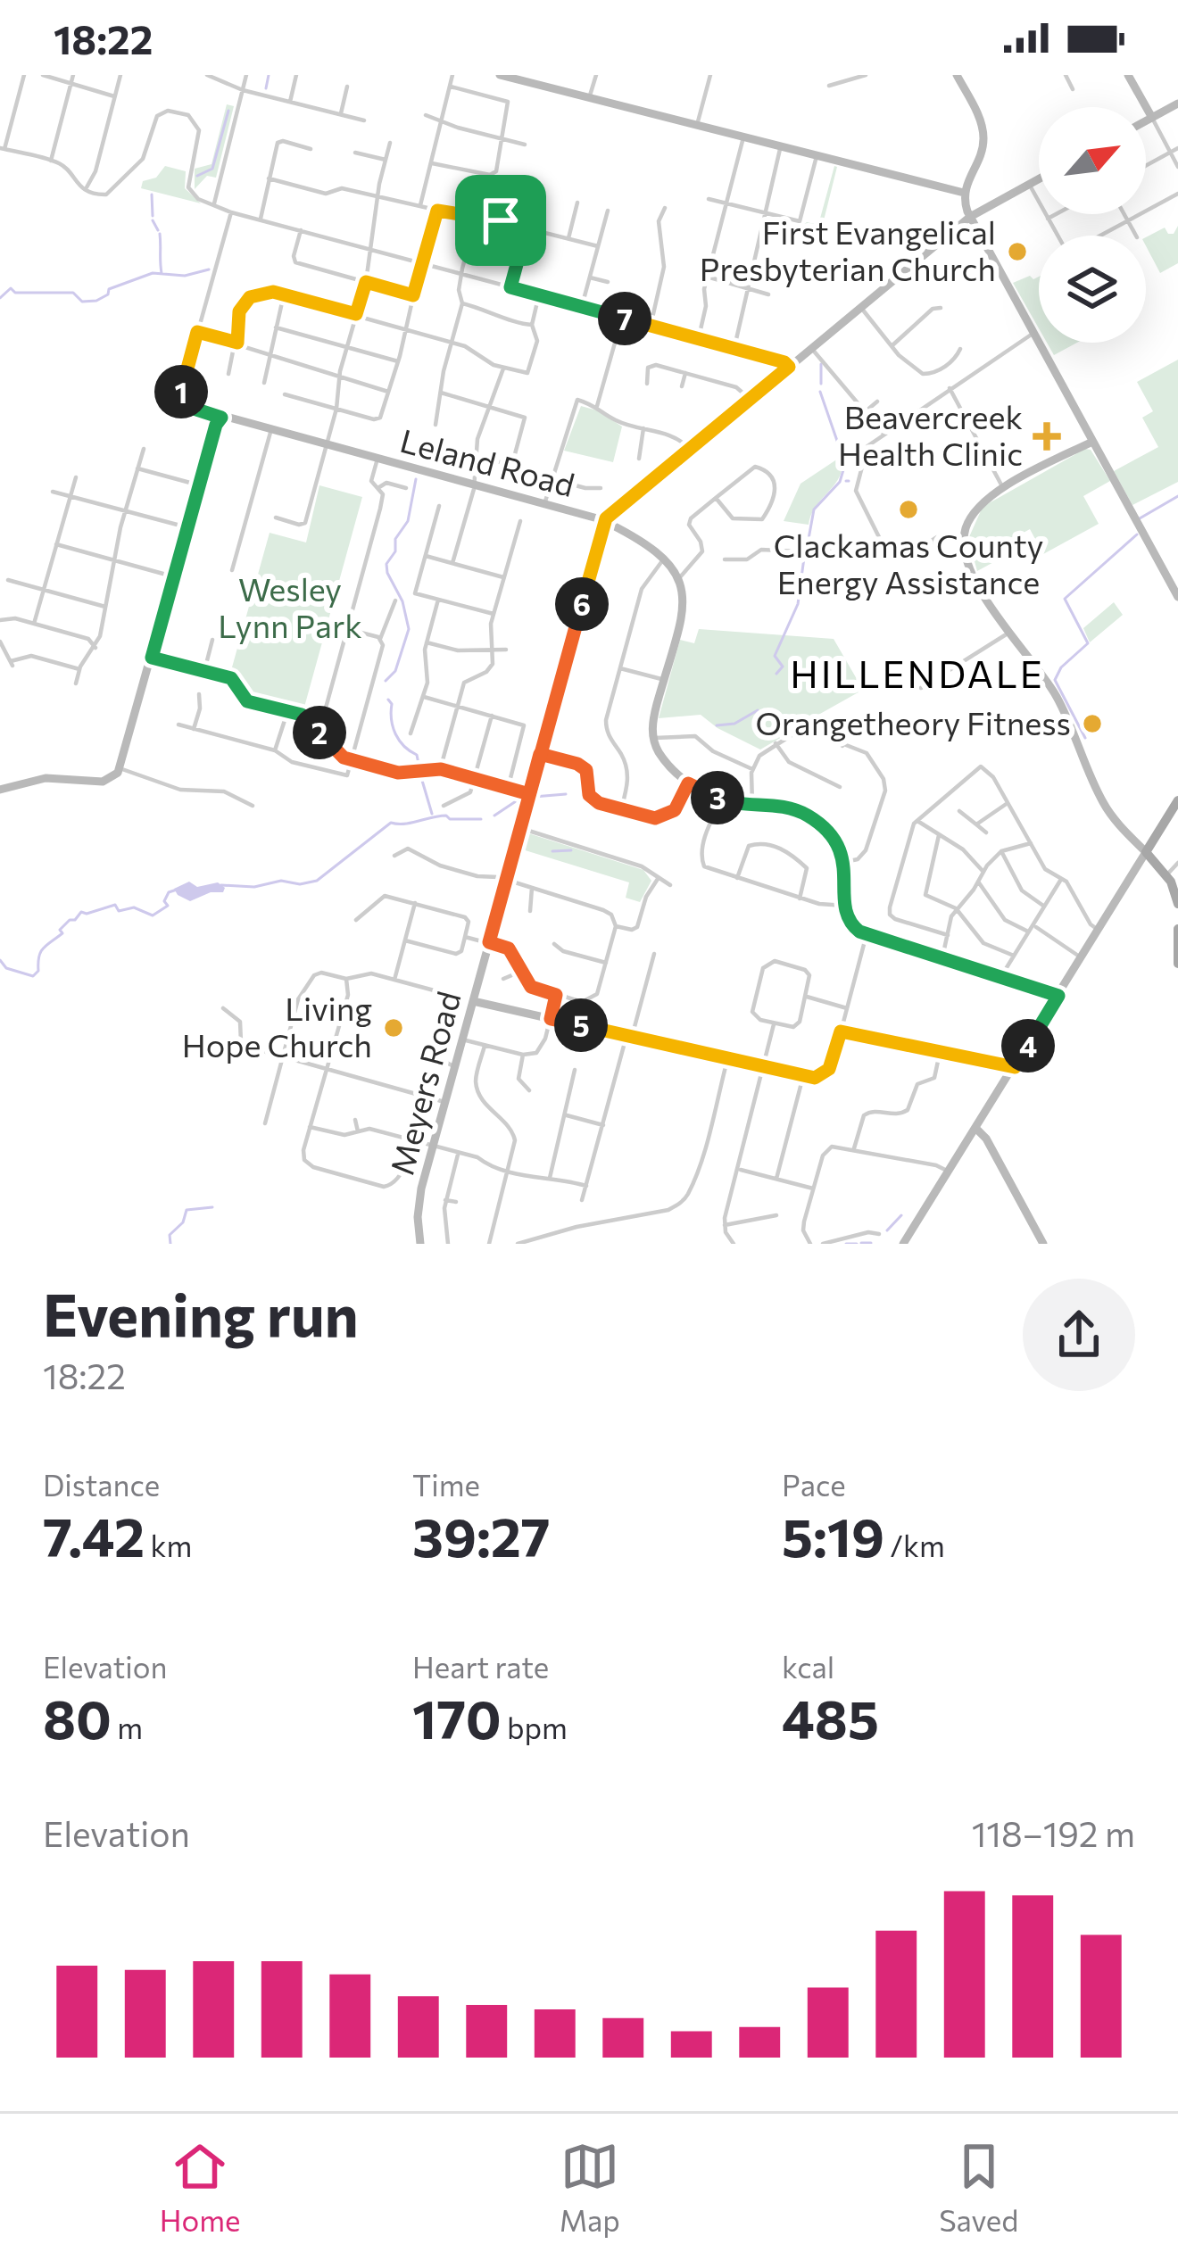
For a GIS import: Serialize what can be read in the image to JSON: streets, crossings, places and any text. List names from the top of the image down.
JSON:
{
  "streets": {
    "street": ["Leland Road", "Meyers Road"]
  },
  "crossings": [
    ["Leland Road", "Meyers Road"]
  ],
  "districts": ["HILLENDALE"],
  "parks": ["Wesley Lynn Park"],
  "places": {
    "other": [
      "First Evangelical Presbyterian Church",
      "Clackamas County Energy Assistance",
      "Orangetheory Fitness",
      "Living Hope Church"
    ],
    "health": ["Beavercreek Health Clinic"]
  },
  "north": "top right",
  "page": {
    "status": "18:22",
    "pins": [
      "7",
      "1",
      "6",
      "2",
      "3",
      "5",
      "4"
    ],
    "heading": ["Evening run", "18:22"],
    "stats": [
      ["Distance", "7.42 km"],
      ["Time", "39:27"],
      ["Pace", "5:19 /km"],
      ["Elevation", "80 m"],
      ["Heart rate", "170 bpm"],
      ["kcal", "485"]
    ],
    "chart": ["Elevation", "118–192 m"],
    "tabs": ["Home", "Map", "Saved"]
  }
}
